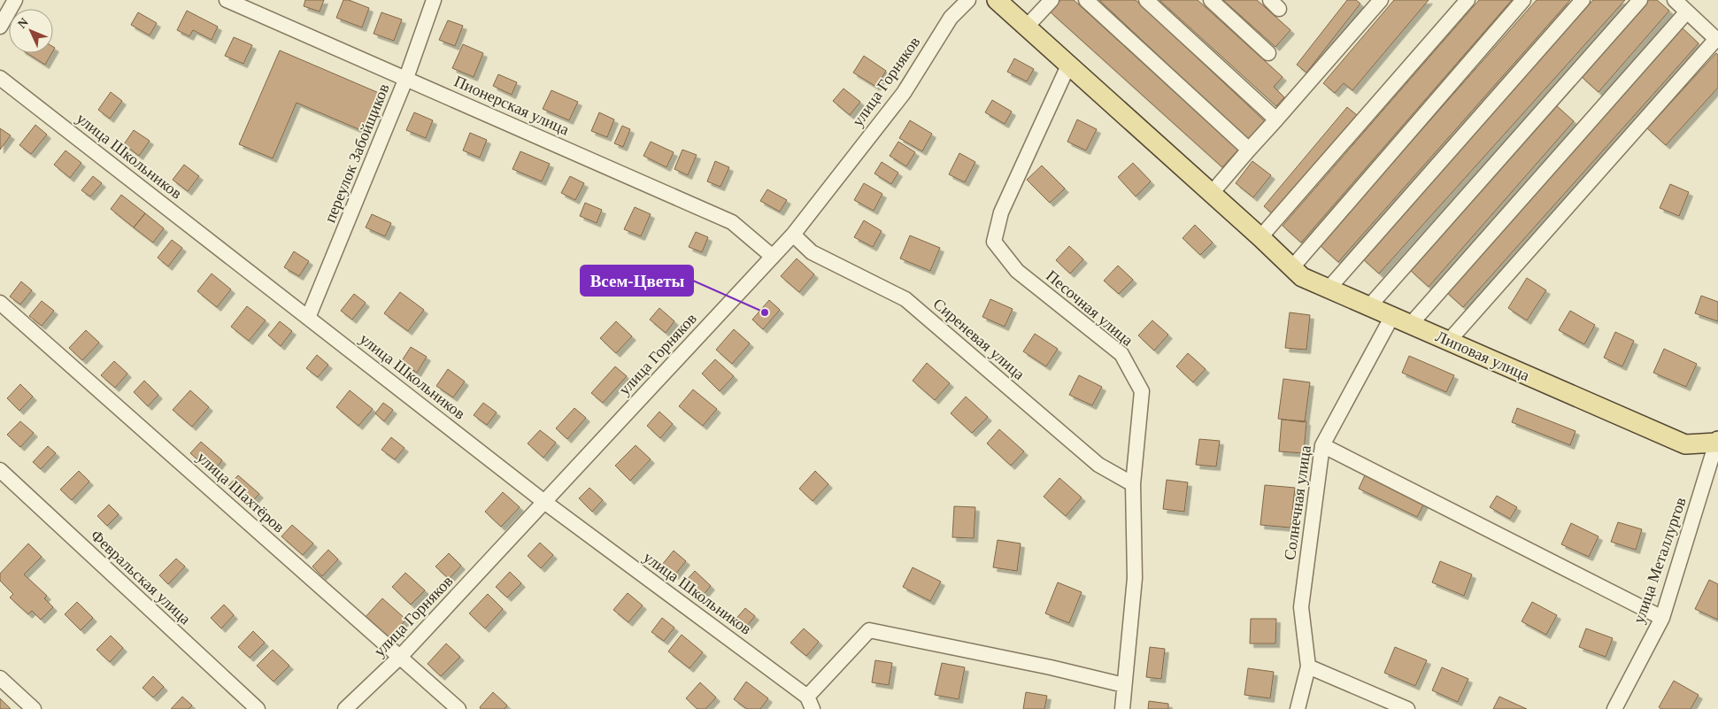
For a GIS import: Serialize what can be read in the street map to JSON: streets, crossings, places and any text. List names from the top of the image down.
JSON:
{
  "streets": {
    "main road": ["Липовая улица"],
    "street": [
      "улица Горняков",
      "Пионерская улица",
      "переулок Забойщиков",
      "улица Школьников",
      "Песочная улица",
      "Сиреневая улица",
      "улица Шахтёров",
      "Солнечная улица",
      "улица Металлургов",
      "Февральская улица"
    ]
  },
  "crossings": [
    ["улица Горняков", "Пионерская улица"],
    ["улица Горняков", "улица Школьников"],
    ["улица Горняков", "Сиреневая улица"],
    ["улица Горняков", "улица Шахтёров"],
    ["Пионерская улица", "переулок Забойщиков"],
    ["переулок Забойщиков", "улица Школьников"],
    ["Песочная улица", "Сиреневая улица"],
    ["Песочная улица", "Липовая улица"],
    ["Липовая улица", "Солнечная улица"],
    ["Липовая улица", "улица Металлургов"]
  ],
  "places": ["Всем-Цветы"],
  "north": "top left"
}
